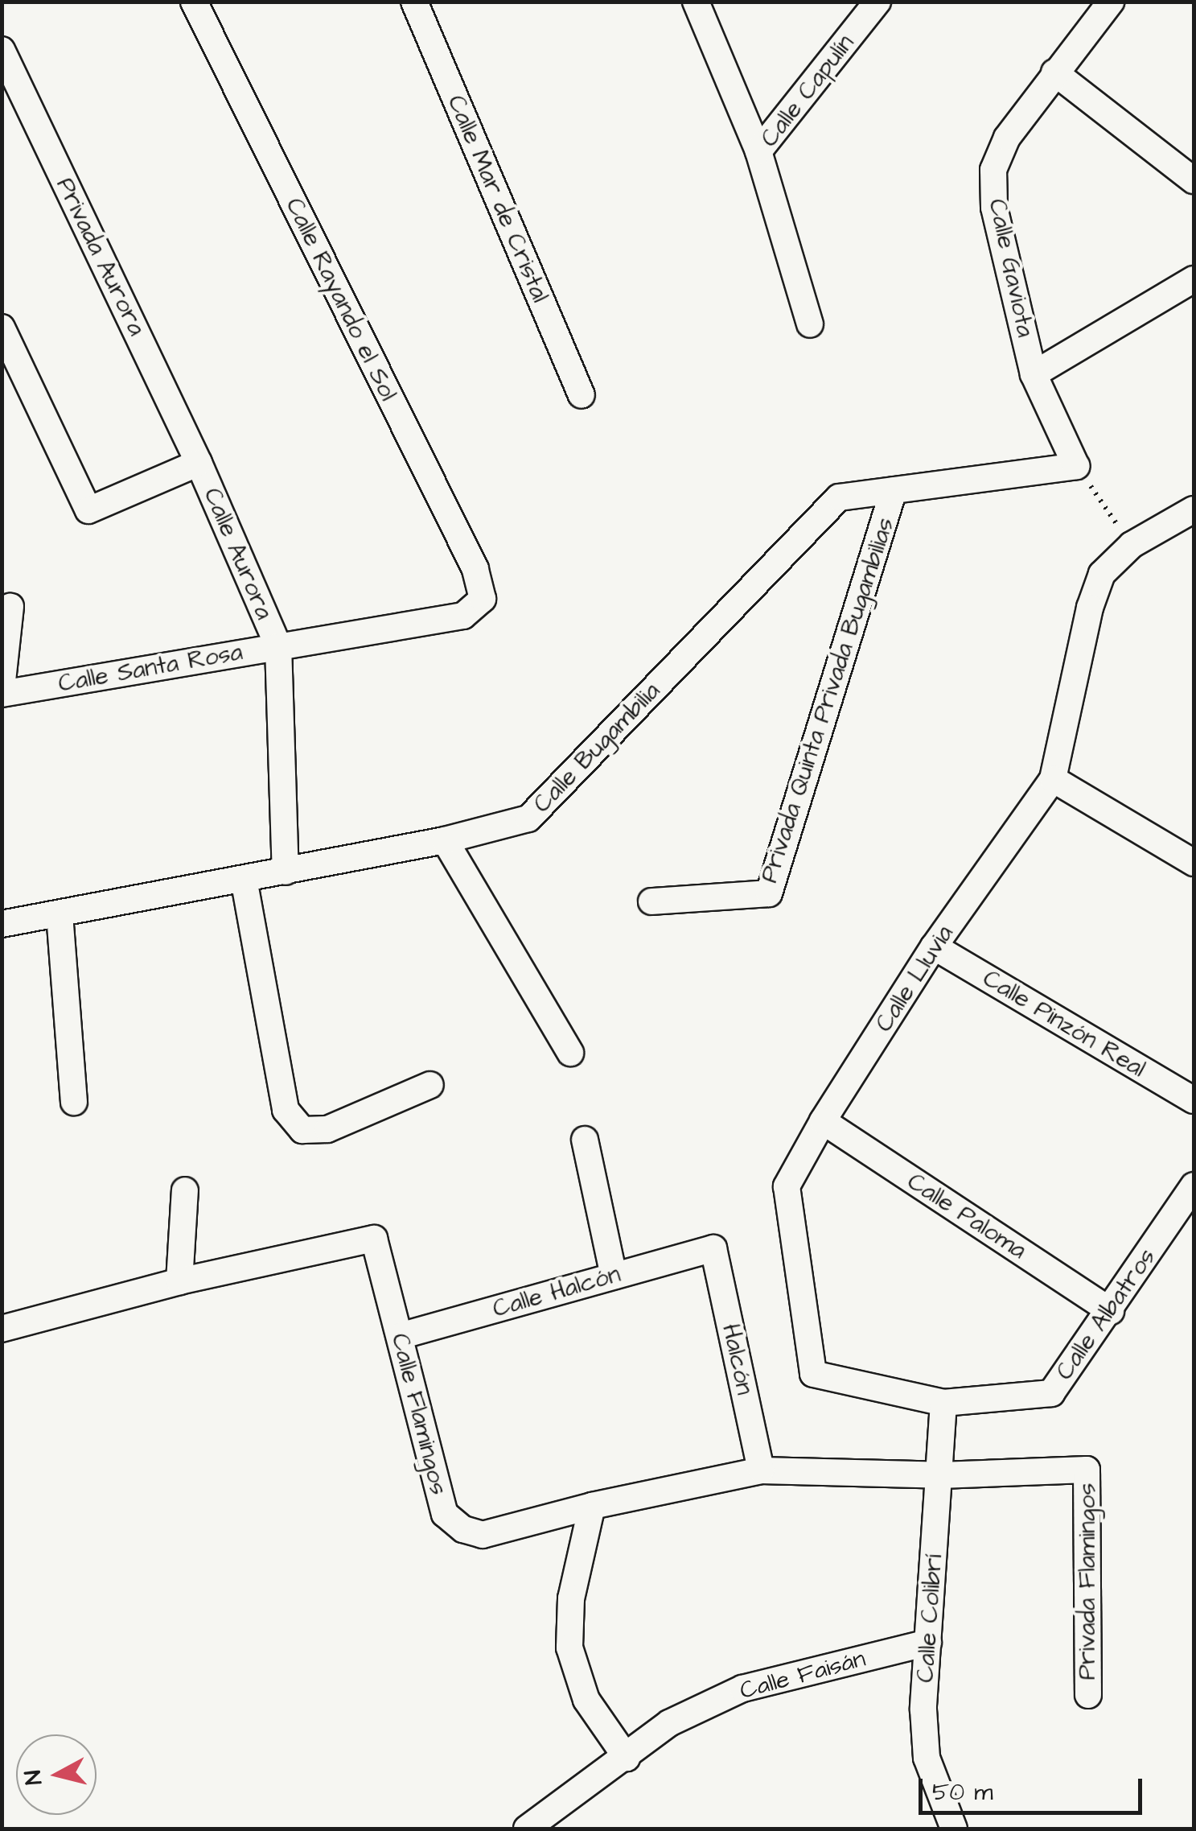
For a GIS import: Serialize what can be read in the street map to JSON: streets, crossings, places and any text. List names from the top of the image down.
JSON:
{
  "streets": {
    "street": [
      "Calle Capulín",
      "Calle Mar de Cristal",
      "Privada Aurora",
      "Calle Gaviota",
      "Calle Rayando el Sol",
      "Calle Aurora",
      "Calle Santa Rosa",
      "Privada Quinta Privada Bugambilias",
      "Calle Bugambilia",
      "Calle Lluvia",
      "Calle Pinzón Real",
      "Calle Paloma",
      "Calle Halcón",
      "Calle Albatros",
      "Halcón",
      "Calle Flamingos",
      "Privada Flamingos",
      "Calle Colibrí",
      "Calle Faisán"
    ]
  },
  "crossings": [
    ["Privada Aurora", "Calle Aurora"],
    ["Calle Gaviota", "Calle Bugambilia"],
    ["Calle Rayando el Sol", "Calle Santa Rosa"],
    ["Calle Aurora", "Calle Santa Rosa"],
    ["Calle Aurora", "Calle Bugambilia"],
    ["Privada Quinta Privada Bugambilias", "Calle Bugambilia"],
    ["Calle Lluvia", "Calle Pinzón Real"],
    ["Calle Lluvia", "Calle Paloma"],
    ["Calle Lluvia", "Calle Albatros"],
    ["Calle Lluvia", "Calle Colibrí"],
    ["Calle Paloma", "Calle Albatros"],
    ["Calle Halcón", "Halcón"],
    ["Calle Halcón", "Calle Flamingos"],
    ["Calle Albatros", "Calle Colibrí"],
    ["Halcón", "Calle Flamingos"],
    ["Calle Flamingos", "Privada Flamingos"],
    ["Calle Flamingos", "Calle Colibrí"],
    ["Privada Flamingos", "Calle Colibrí"],
    ["Calle Colibrí", "Calle Faisán"]
  ],
  "scale_bar": "50 m",
  "north": "left"
}
